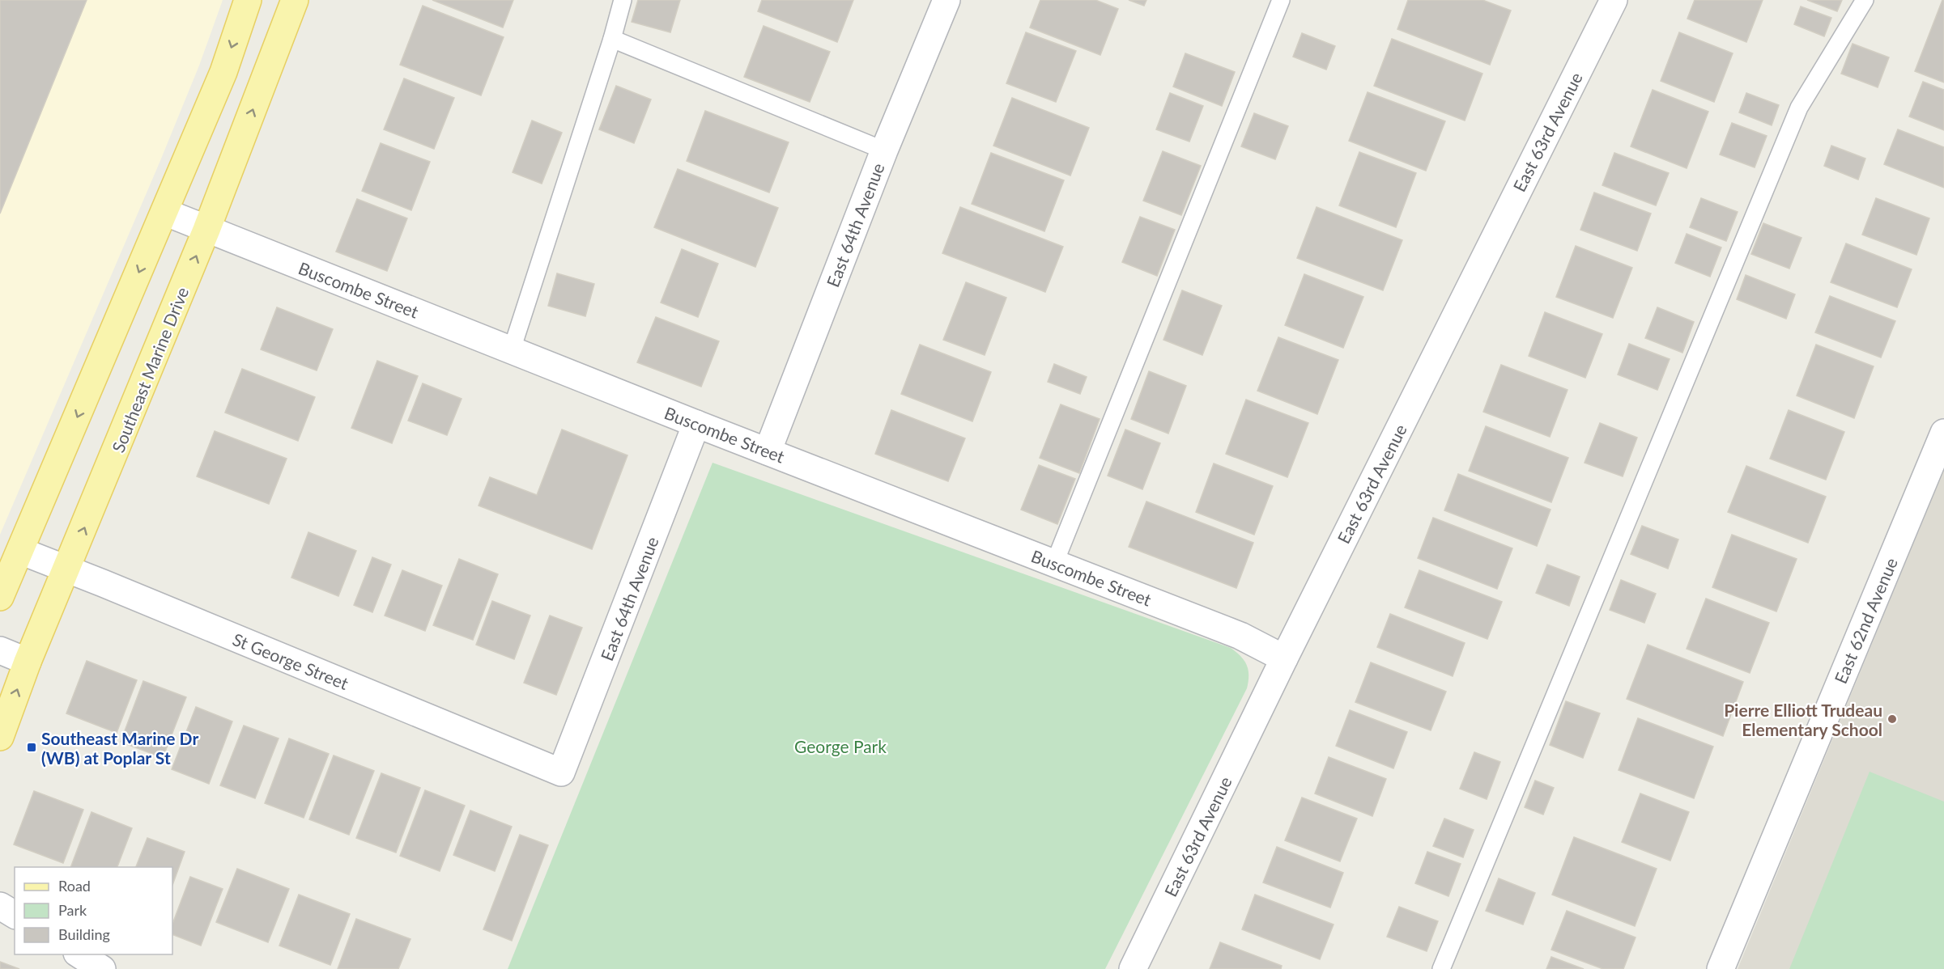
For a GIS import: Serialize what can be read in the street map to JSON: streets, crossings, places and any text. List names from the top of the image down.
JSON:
{
  "streets": {
    "main road": ["Southeast Marine Drive"],
    "street": [
      "East 63rd Avenue",
      "East 64th Avenue",
      "Buscombe Street",
      "East 62nd Avenue",
      "St George Street"
    ]
  },
  "crossings": [
    ["East 63rd Avenue", "Buscombe Street"],
    ["East 64th Avenue", "Buscombe Street"],
    ["East 64th Avenue", "St George Street"],
    ["Buscombe Street", "Southeast Marine Drive"],
    ["Southeast Marine Drive", "St George Street"]
  ],
  "parks": ["George Park"],
  "places": {
    "other": ["Pierre Elliott Trudeau Elementary School"],
    "transit": ["Southeast Marine Dr (WB) at Poplar St"]
  },
  "legend": ["Road", "Park", "Building"]
}
